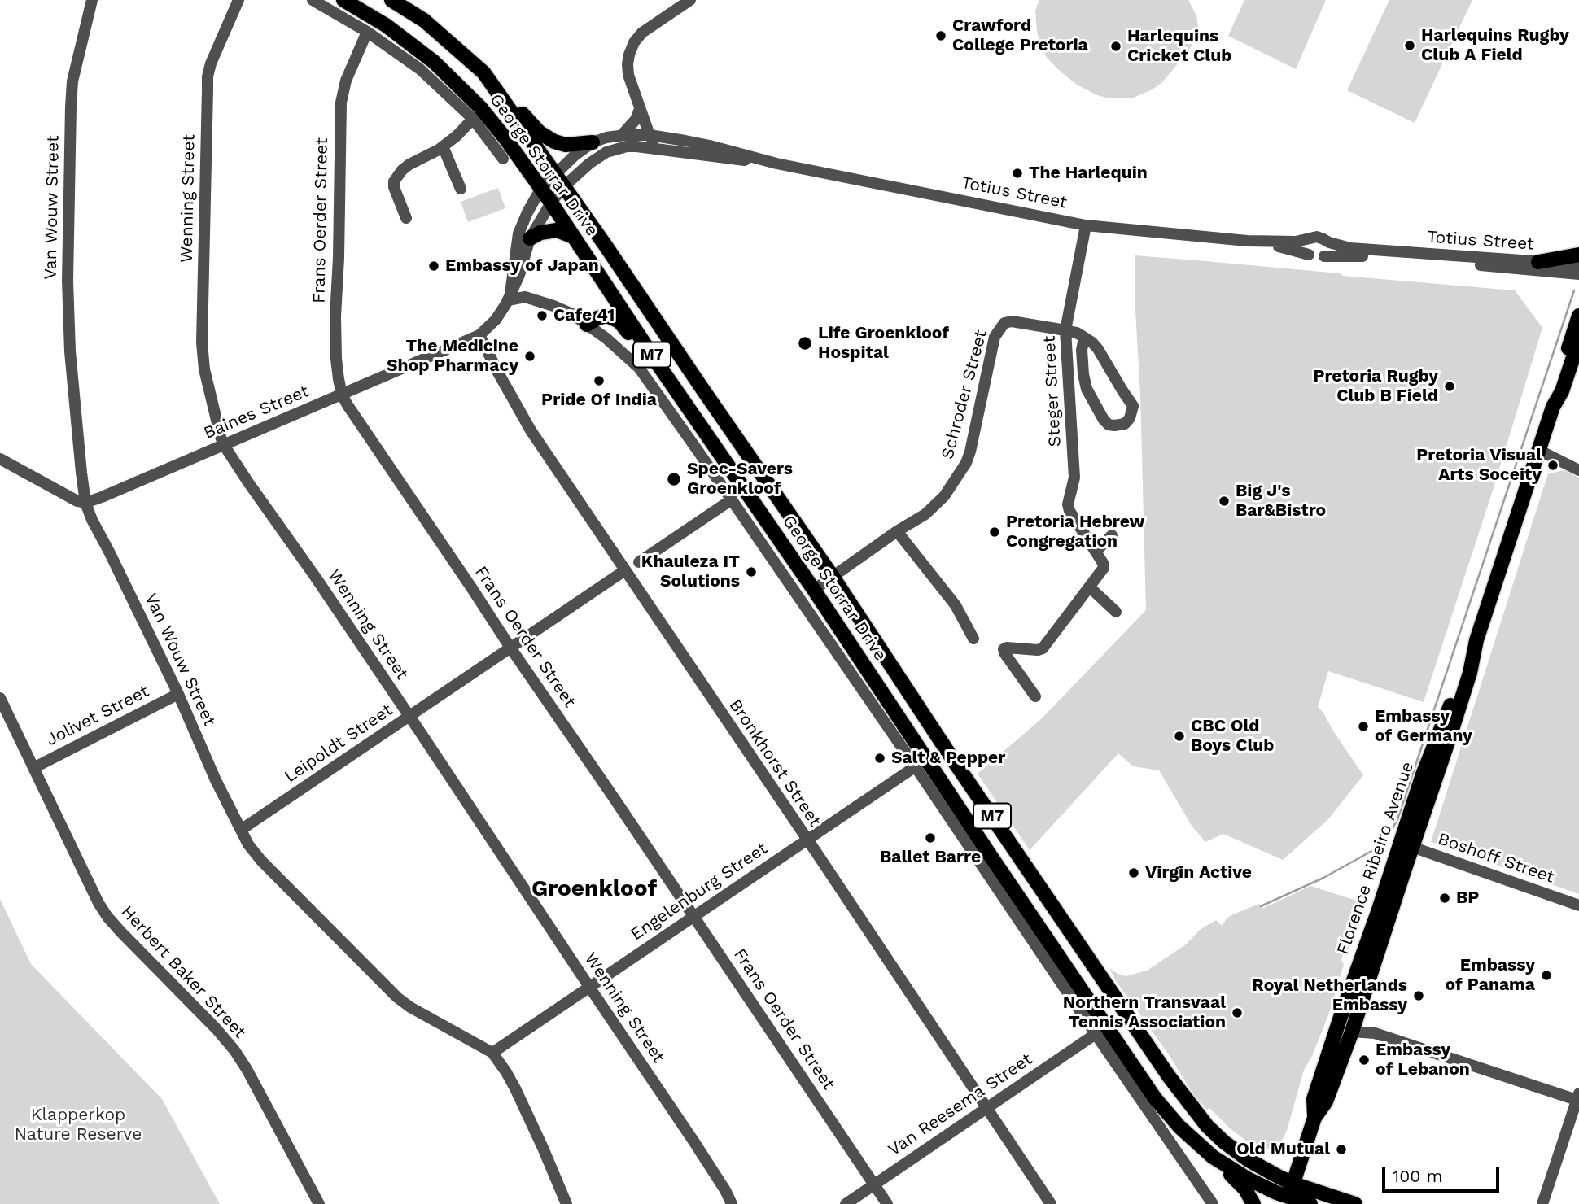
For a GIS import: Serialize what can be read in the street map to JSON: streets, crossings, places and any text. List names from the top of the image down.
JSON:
{
  "streets": {
    "main road": ["George Storrar Drive", "M7", "Florence Ribeiro Avenue"],
    "street": [
      "Totius Street",
      "Wenning Street",
      "Van Wouw Street",
      "Frans Oerder Street",
      "Steger Street",
      "Schroder Street",
      "Baines Street",
      "Jolivet Street",
      "Leipoldt Street",
      "Bronkhorst Street",
      "Boshoff Street",
      "Engelenburg Street",
      "Herbert Baker Street",
      "Van Reesema Street"
    ]
  },
  "crossings": [
    ["George Storrar Drive", "Totius Street"],
    ["George Storrar Drive", "Frans Oerder Street"],
    ["George Storrar Drive", "M7"],
    ["George Storrar Drive", "Schroder Street"],
    ["George Storrar Drive", "Baines Street"],
    ["George Storrar Drive", "Florence Ribeiro Avenue"],
    ["George Storrar Drive", "Engelenburg Street"],
    ["George Storrar Drive", "Van Reesema Street"],
    ["Totius Street", "Steger Street"],
    ["Totius Street", "Baines Street"],
    ["Wenning Street", "Baines Street"],
    ["Wenning Street", "Leipoldt Street"],
    ["Wenning Street", "Engelenburg Street"],
    ["Van Wouw Street", "Baines Street"],
    ["Van Wouw Street", "Jolivet Street"],
    ["Van Wouw Street", "Leipoldt Street"],
    ["Van Wouw Street", "Engelenburg Street"],
    ["Frans Oerder Street", "Baines Street"],
    ["Frans Oerder Street", "Leipoldt Street"],
    ["Frans Oerder Street", "Engelenburg Street"],
    ["Frans Oerder Street", "Van Reesema Street"],
    ["M7", "Florence Ribeiro Avenue"],
    ["Steger Street", "Schroder Street"],
    ["Baines Street", "Bronkhorst Street"],
    ["Jolivet Street", "Herbert Baker Street"],
    ["Leipoldt Street", "Bronkhorst Street"],
    ["Bronkhorst Street", "Engelenburg Street"],
    ["Bronkhorst Street", "Van Reesema Street"],
    ["Florence Ribeiro Avenue", "Boshoff Street"]
  ],
  "districts": ["Groenkloof"],
  "parks": ["Klapperkop Nature Reserve"],
  "places": [
    "Crawford College Pretoria",
    "Harlequins Rugby Club A Field",
    "Harlequins Cricket Club",
    "The Harlequin",
    "Embassy of Japan",
    "Cafe 41",
    "Life Groenkloof Hospital",
    "The Medicine Shop Pharmacy",
    "Pride Of India",
    "Pretoria Rugby Club B Field",
    "Pretoria Visual Arts Soceity",
    "Spec-Savers Groenkloof",
    "Big J's Bar&Bistro",
    "Pretoria Hebrew Congregation",
    "Khauleza IT Solutions",
    "Embassy of Germany",
    "CBC Old Boys Club",
    "Salt & Pepper",
    "Ballet Barre",
    "Virgin Active",
    "BP",
    "Embassy of Panama",
    "Royal Netherlands Embassy",
    "Northern Transvaal Tennis Association",
    "Embassy of Lebanon",
    "Old Mutual"
  ],
  "scale_bar": "100 m"
}
